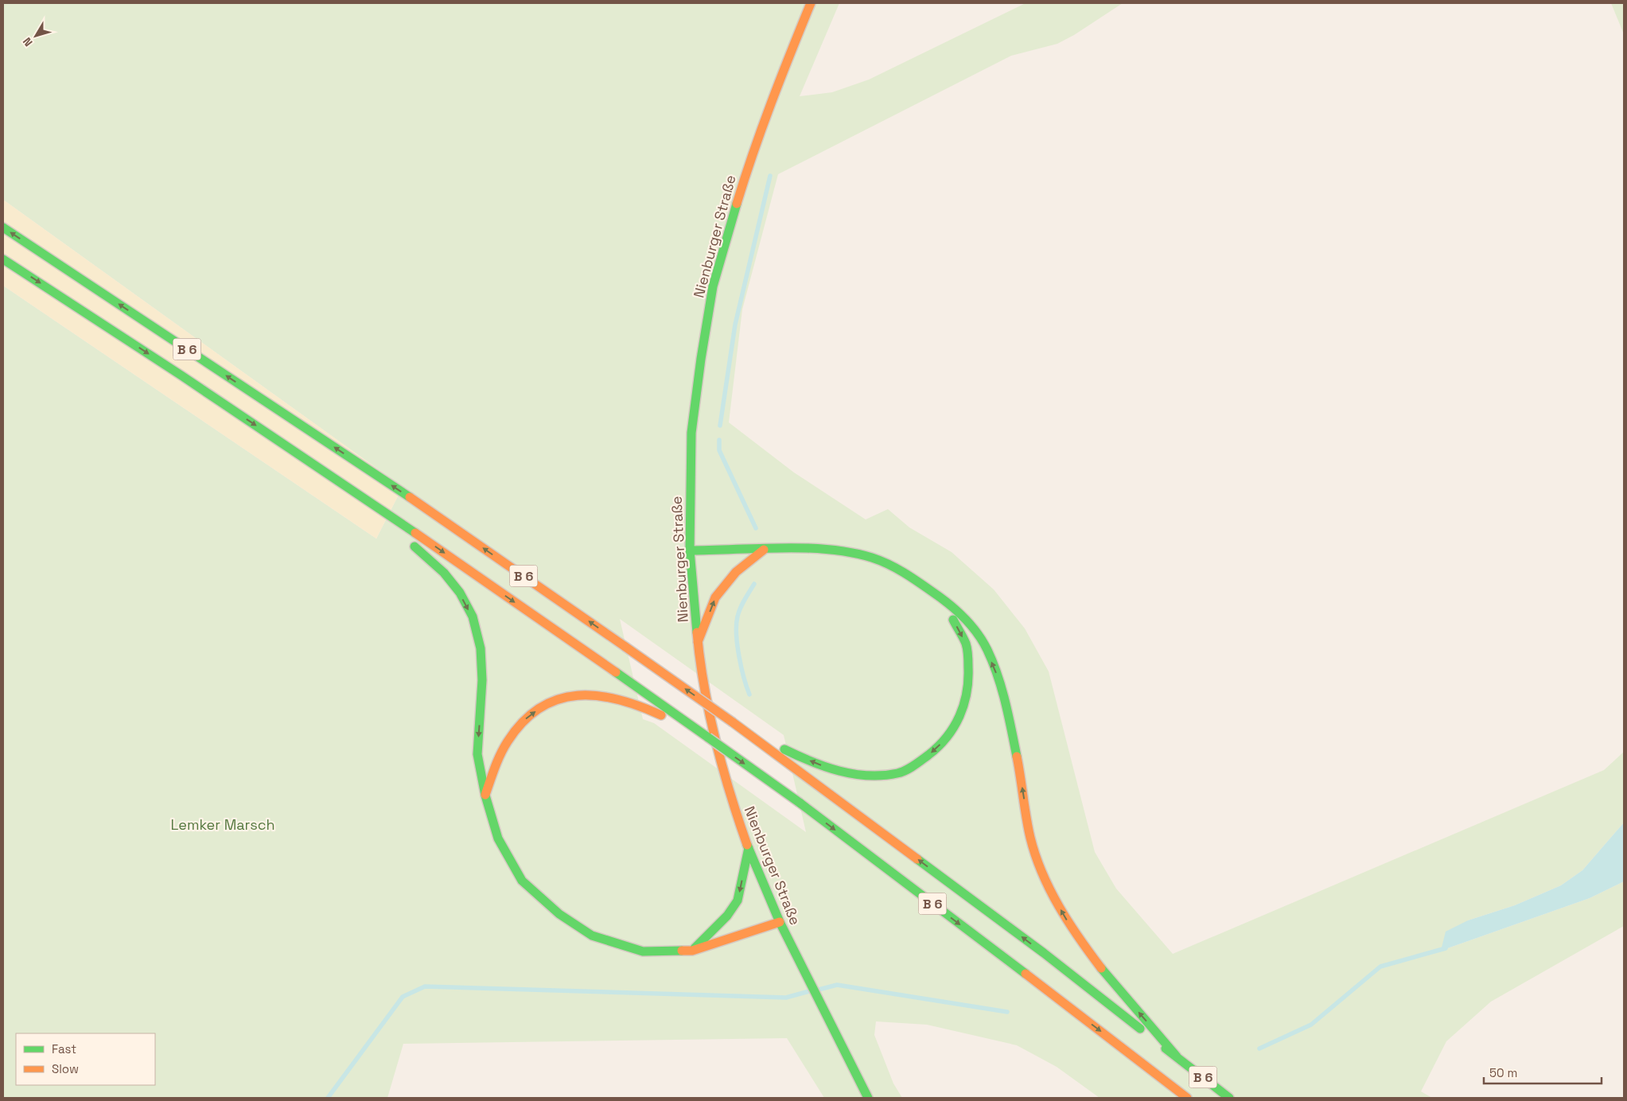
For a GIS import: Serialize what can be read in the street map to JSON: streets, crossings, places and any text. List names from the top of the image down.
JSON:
{
  "streets": {
    "main road": ["Nienburger Straße", "B 6"]
  },
  "parks": ["Lemker Marsch"],
  "legend": ["Fast", "Slow"],
  "scale_bar": "50 m",
  "north": "bottom left"
}
